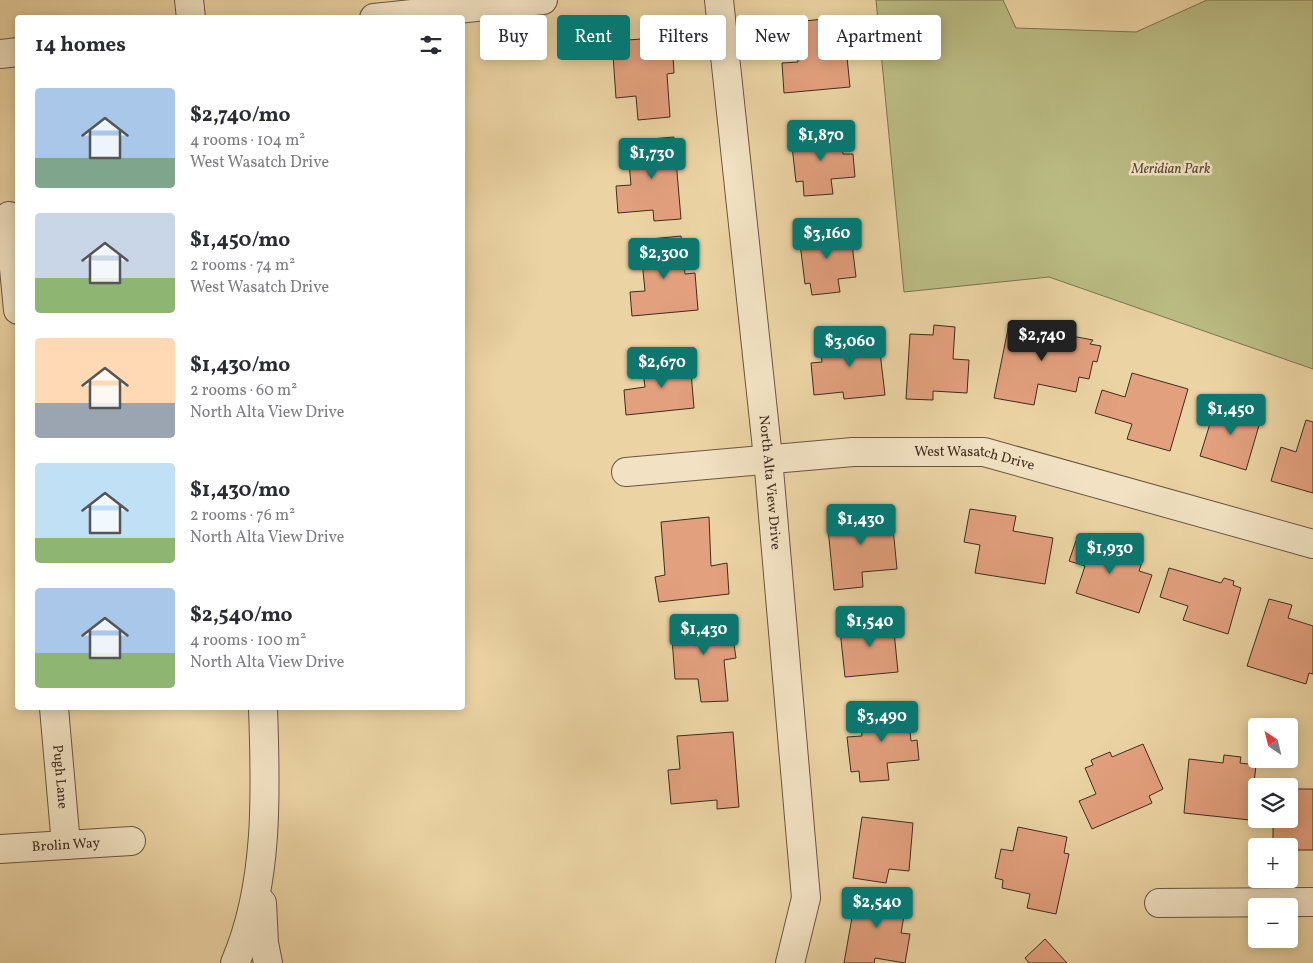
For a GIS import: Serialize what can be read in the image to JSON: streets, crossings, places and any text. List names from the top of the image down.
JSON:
{
  "streets": {
    "street": [
      "West Wasatch Drive",
      "North Alta View Drive",
      "Pugh Lane",
      "Brolin Way"
    ]
  },
  "crossings": [
    ["West Wasatch Drive", "North Alta View Drive"],
    ["Pugh Lane", "Brolin Way"]
  ],
  "parks": ["Meridian Park"],
  "north": "top left",
  "page": {
    "chip": [
      "Buy",
      "Rent",
      "Filters",
      "New",
      "Apartment"
    ],
    "heading": "14 homes",
    "list": [
      {
        "name": "$2,740/mo",
        "note": "4 rooms · 104 m² · West Wasatch Drive"
      },
      {
        "name": "$1,450/mo",
        "note": "2 rooms · 74 m² · West Wasatch Drive"
      },
      {
        "name": "$1,430/mo",
        "note": "2 rooms · 60 m² · North Alta View Drive"
      },
      {
        "name": "$1,430/mo",
        "note": "2 rooms · 76 m² · North Alta View Drive"
      },
      {
        "name": "$2,540/mo",
        "note": "4 rooms · 100 m² · North Alta View Drive"
      }
    ],
    "price": [
      "$1,870",
      "$1,730",
      "$3,160",
      "$2,300",
      "$2,740",
      "$3,060",
      "$2,670",
      "$1,450",
      "$1,430",
      "$1,930",
      "$1,540",
      "$1,430",
      "$3,490",
      "$2,540"
    ],
    "map_buttons": ["+", "−"]
  }
}
